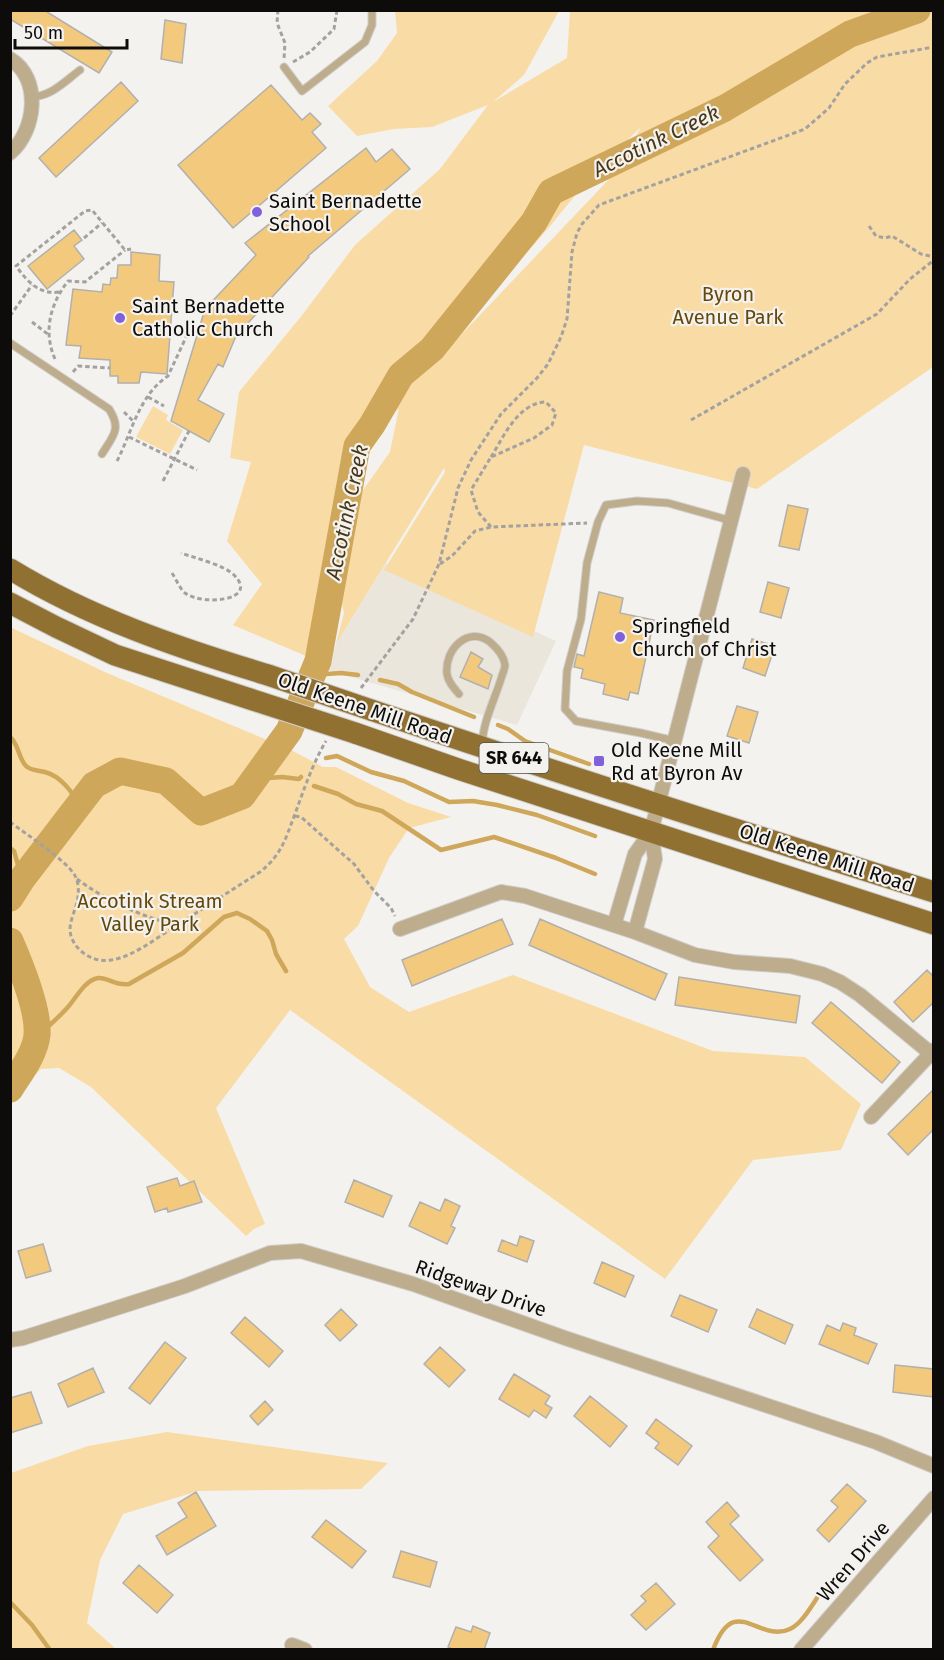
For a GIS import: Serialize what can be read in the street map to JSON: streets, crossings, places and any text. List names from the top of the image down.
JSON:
{
  "streets": {
    "main road": ["Old Keene Mill Road", "SR 644"],
    "street": ["Ridgeway Drive", "Wren Drive"]
  },
  "water": ["Accotink Creek"],
  "parks": ["Byron Avenue Park", "Accotink Stream Valley Park"],
  "places": {
    "other": ["Saint Bernadette School", "Saint Bernadette Catholic Church", "Springfield Church of Christ"],
    "transit": ["Old Keene Mill Rd at Byron Av"]
  },
  "scale_bar": "50 m"
}
